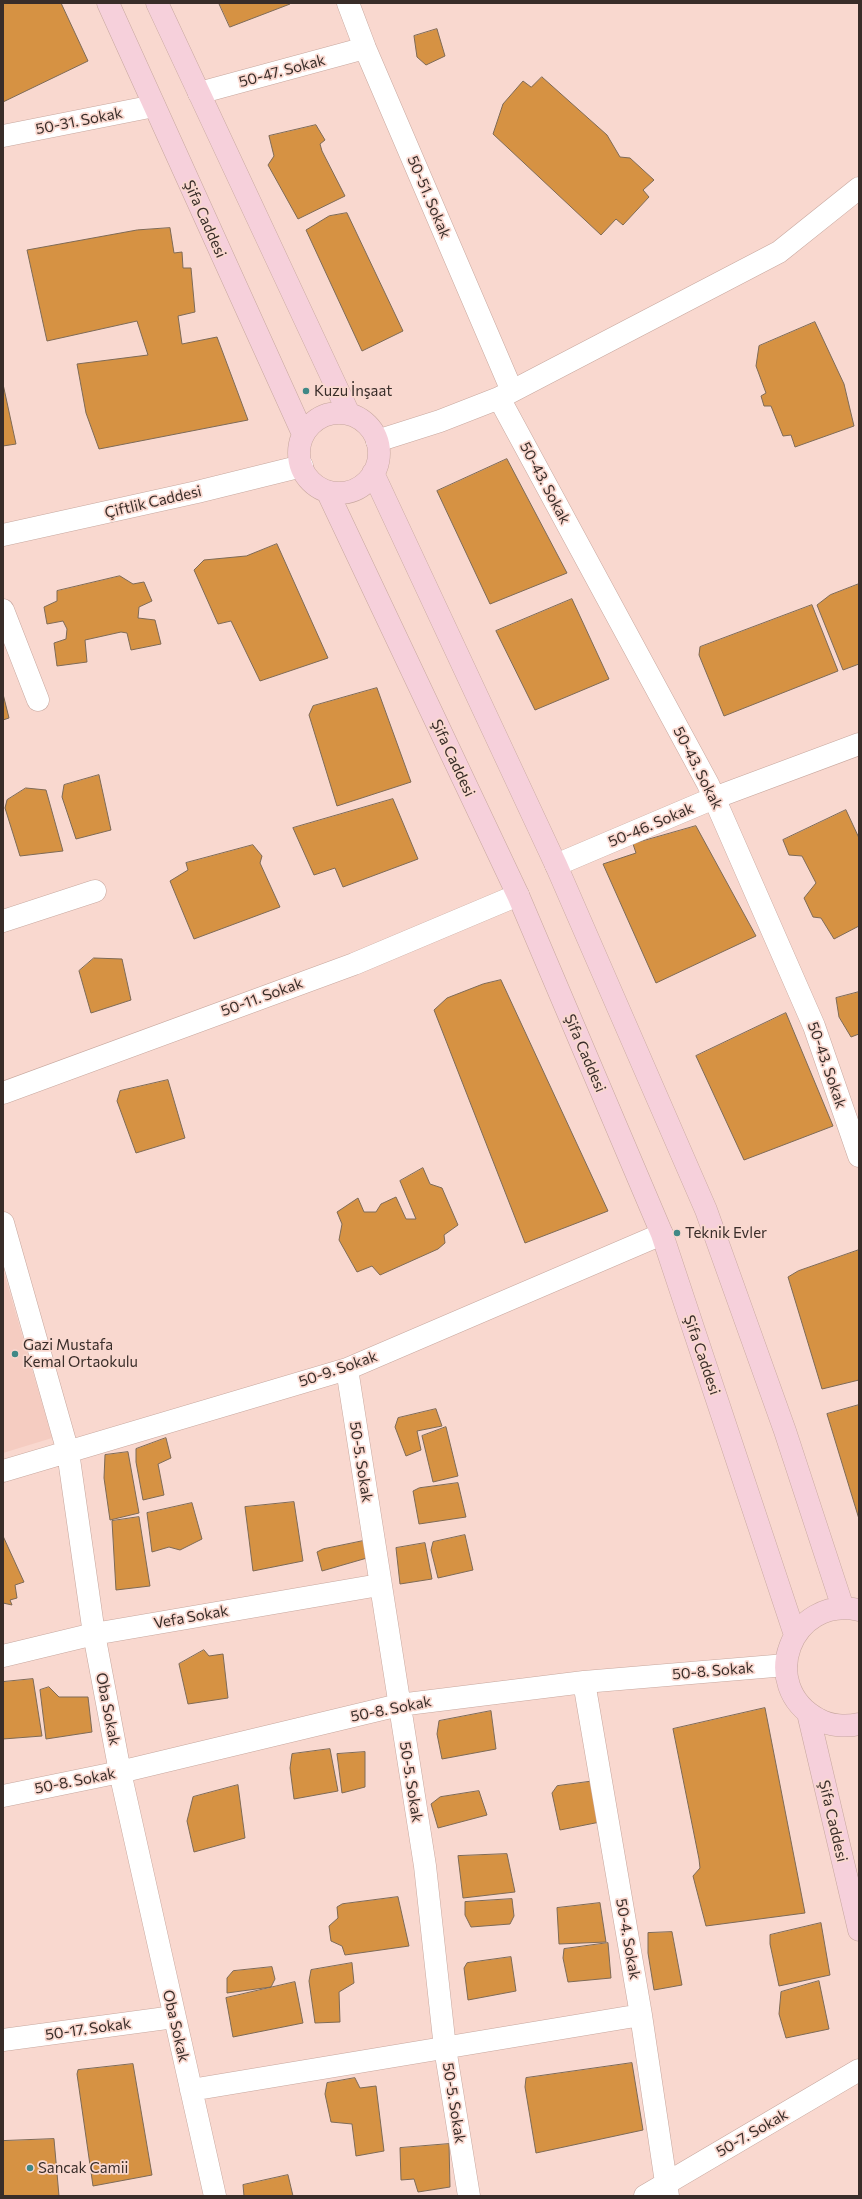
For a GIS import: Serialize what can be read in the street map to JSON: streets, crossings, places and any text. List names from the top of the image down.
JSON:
{
  "streets": {
    "street": [
      "50-47. Sokak",
      "50-31. Sokak",
      "50-51. Sokak",
      "Şifa Caddesi",
      "50-43. Sokak",
      "Çiftlik Caddesi",
      "50-46. Sokak",
      "50-11. Sokak",
      "50-9. Sokak",
      "50-5. Sokak",
      "Vefa Sokak",
      "50-8. Sokak",
      "Oba Sokak",
      "50-4. Sokak",
      "50-17. Sokak",
      "50-7. Sokak"
    ]
  },
  "crossings": [
    ["50-47. Sokak", "50-51. Sokak"],
    ["50-31. Sokak", "Şifa Caddesi"],
    ["50-51. Sokak", "50-43. Sokak"],
    ["Şifa Caddesi", "Çiftlik Caddesi"],
    ["Şifa Caddesi", "50-11. Sokak"],
    ["Şifa Caddesi", "50-9. Sokak"],
    ["50-43. Sokak", "50-46. Sokak"],
    ["50-9. Sokak", "50-5. Sokak"],
    ["50-9. Sokak", "Oba Sokak"],
    ["50-5. Sokak", "Vefa Sokak"],
    ["50-5. Sokak", "50-8. Sokak"],
    ["Vefa Sokak", "Oba Sokak"],
    ["50-8. Sokak", "Oba Sokak"],
    ["50-8. Sokak", "50-4. Sokak"],
    ["Oba Sokak", "50-17. Sokak"],
    ["50-4. Sokak", "50-7. Sokak"]
  ],
  "places": [
    "Kuzu İnşaat",
    "Teknik Evler",
    "Gazi Mustafa Kemal Ortaokulu",
    "Sancak Camii"
  ]
}
